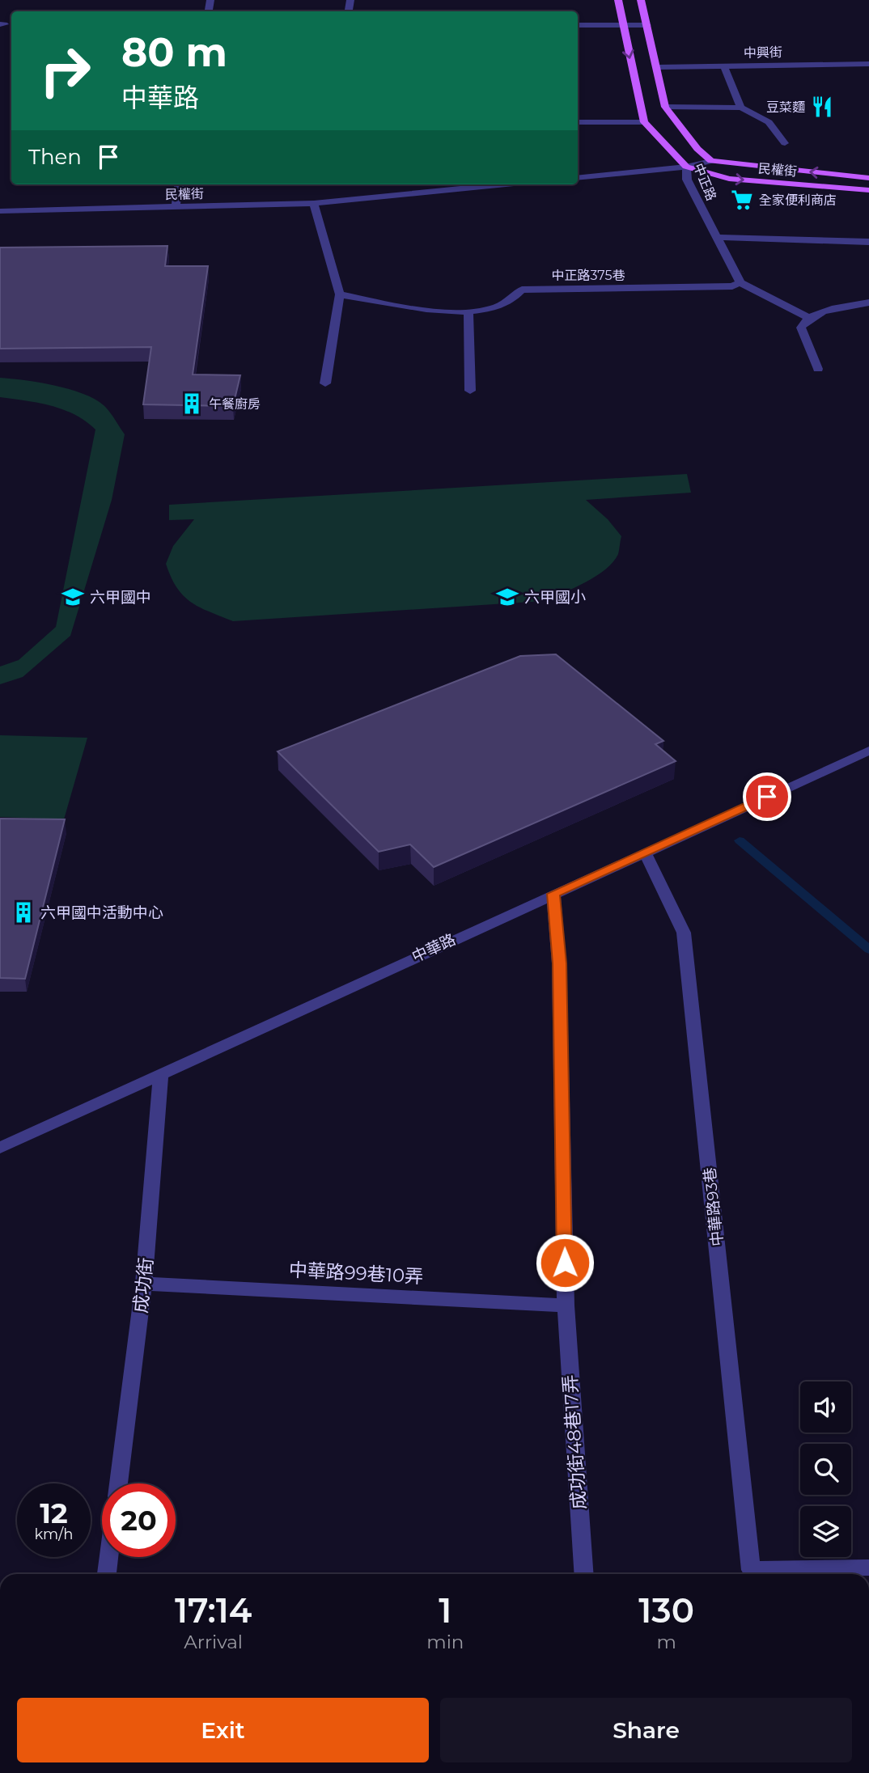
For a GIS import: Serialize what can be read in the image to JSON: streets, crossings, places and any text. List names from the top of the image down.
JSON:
{
  "streets": {
    "main road": ["民權街", "中正路"],
    "street": [
      "中興街",
      "中正路375巷",
      "中華路",
      "中華路93巷",
      "中華路99巷10弄",
      "成功街",
      "成功街48巷17弄"
    ]
  },
  "crossings": [
    ["中興街", "中正路"],
    ["民權街", "中正路"],
    ["中華路", "中華路93巷"],
    ["中華路", "成功街"],
    ["中華路", "成功街48巷17弄"],
    ["中華路99巷10弄", "成功街"],
    ["中華路99巷10弄", "成功街48巷17弄"]
  ],
  "places": {
    "restaurant": ["豆菜麵"],
    "supermarket": ["全家便利商店"],
    "building": ["午餐廚房", "六甲國中活動中心"],
    "school or university": ["六甲國中", "六甲國小"]
  },
  "page": {
    "turn": ["80 m", "中華路"],
    "then": "Then",
    "speed": "12 km/h",
    "limit": "20",
    "eta": [
      "17:14",
      "Arrival",
      "1",
      "min",
      "130",
      "m"
    ],
    "buttons": ["Exit", "Share"]
  }
}
